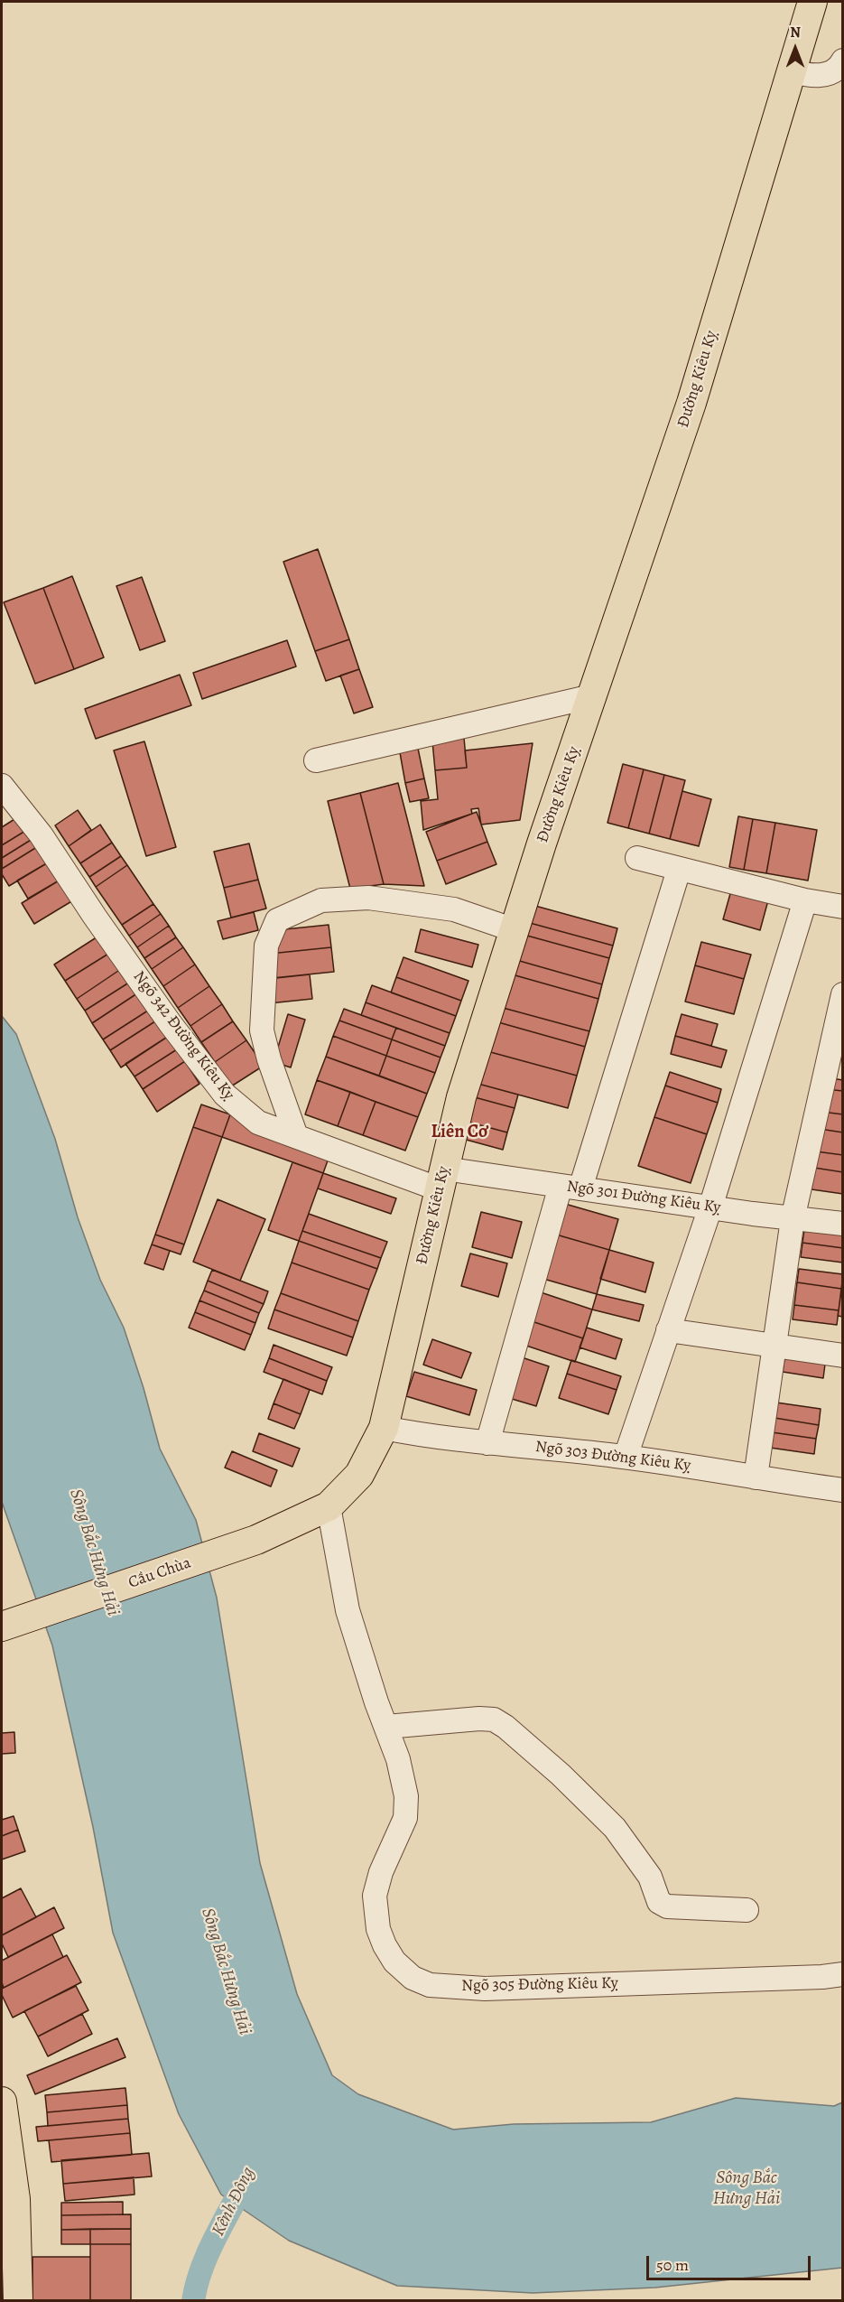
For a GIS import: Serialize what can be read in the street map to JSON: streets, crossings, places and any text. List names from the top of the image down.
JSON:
{
  "streets": {
    "main road": ["Đường Kiêu Kỵ", "Cầu Chùa"],
    "street": [
      "Ngõ 342 Đường Kiêu Kỵ",
      "Ngõ 301 Đường Kiêu Kỵ",
      "Ngõ 303 Đường Kiêu Kỵ",
      "Ngõ 305 Đường Kiêu Kỵ"
    ]
  },
  "crossings": [
    ["Đường Kiêu Kỵ", "Ngõ 342 Đường Kiêu Kỵ"],
    ["Đường Kiêu Kỵ", "Ngõ 301 Đường Kiêu Kỵ"],
    ["Đường Kiêu Kỵ", "Ngõ 303 Đường Kiêu Kỵ"],
    ["Đường Kiêu Kỵ", "Cầu Chùa"],
    ["Đường Kiêu Kỵ", "Ngõ 305 Đường Kiêu Kỵ"],
    ["Ngõ 342 Đường Kiêu Kỵ", "Ngõ 301 Đường Kiêu Kỵ"]
  ],
  "districts": ["Liên Cơ"],
  "water": ["Sông Bắc Hưng Hải", "Kênh Đông"],
  "scale_bar": "50 m",
  "north": "top"
}
